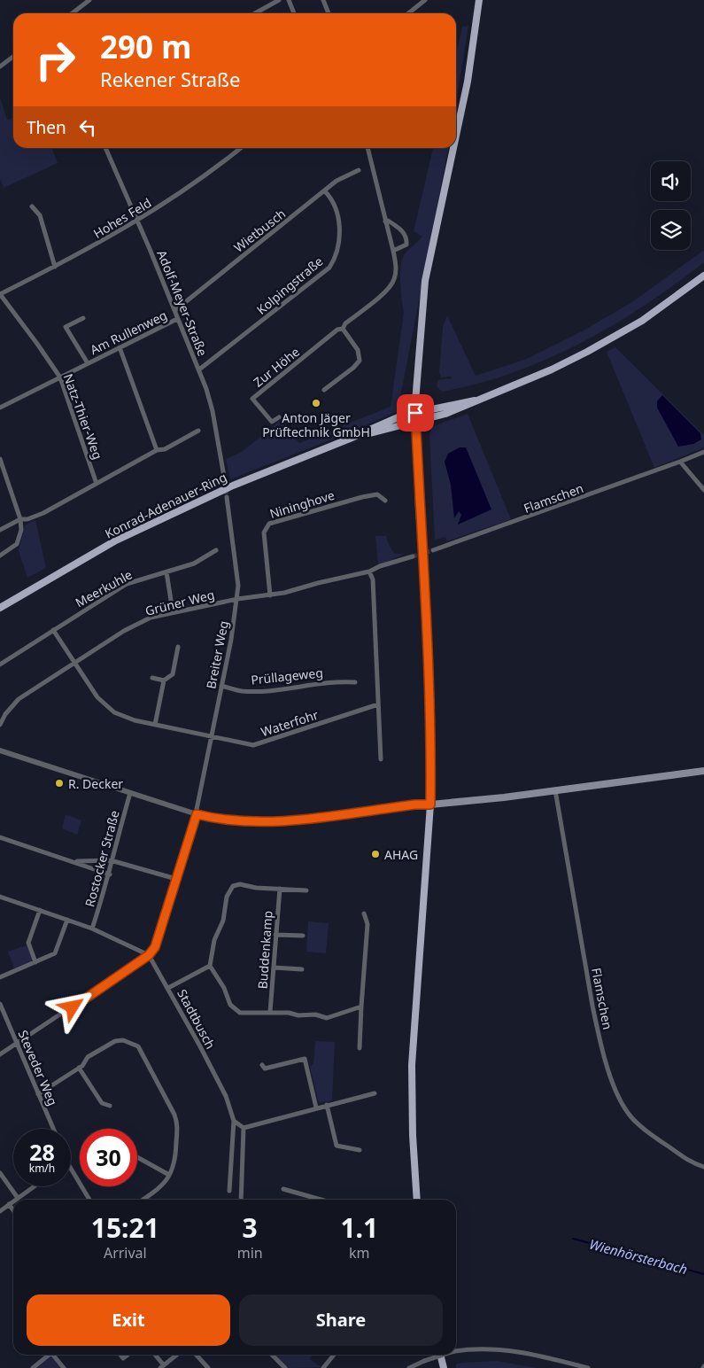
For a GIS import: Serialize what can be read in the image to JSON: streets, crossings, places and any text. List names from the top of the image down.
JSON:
{
  "streets": {
    "main road": ["Konrad-Adenauer-Ring"],
    "street": [
      "Hohes Feld",
      "Wietbusch",
      "Kolpingstraße",
      "Adolf-Meyer-Straße",
      "Am Rullenweg",
      "Zur Höhe",
      "Natz-Thier-Weg",
      "Flamschen",
      "Nininghove",
      "Meerkuhle",
      "Grüner Weg",
      "Breiter Weg",
      "Prüllageweg",
      "Waterfohr",
      "Rostocker Straße",
      "Buddenkamp",
      "Stadtbusch",
      "Steveder Weg"
    ]
  },
  "crossings": [
    ["Hohes Feld", "Adolf-Meyer-Straße"],
    ["Hohes Feld", "Natz-Thier-Weg"],
    ["Wietbusch", "Kolpingstraße"],
    ["Wietbusch", "Adolf-Meyer-Straße"],
    ["Kolpingstraße", "Adolf-Meyer-Straße"],
    ["Adolf-Meyer-Straße", "Am Rullenweg"],
    ["Am Rullenweg", "Natz-Thier-Weg"],
    ["Nininghove", "Grüner Weg"],
    ["Grüner Weg", "Breiter Weg"],
    ["Grüner Weg", "Waterfohr"],
    ["Breiter Weg", "Prüllageweg"],
    ["Breiter Weg", "Waterfohr"],
    ["Breiter Weg", "Stadtbusch"]
  ],
  "water": ["Wienhörsterbach"],
  "places": ["Anton Jäger Prüftechnik GmbH", "R. Decker", "AHAG"],
  "page": {
    "turn": ["290 m", "Rekener Straße"],
    "then": "Then",
    "speed": "28 km/h",
    "limit": "30",
    "eta": [
      "15:21",
      "Arrival",
      "3",
      "min",
      "1.1",
      "km"
    ],
    "buttons": ["Exit", "Share"]
  }
}
